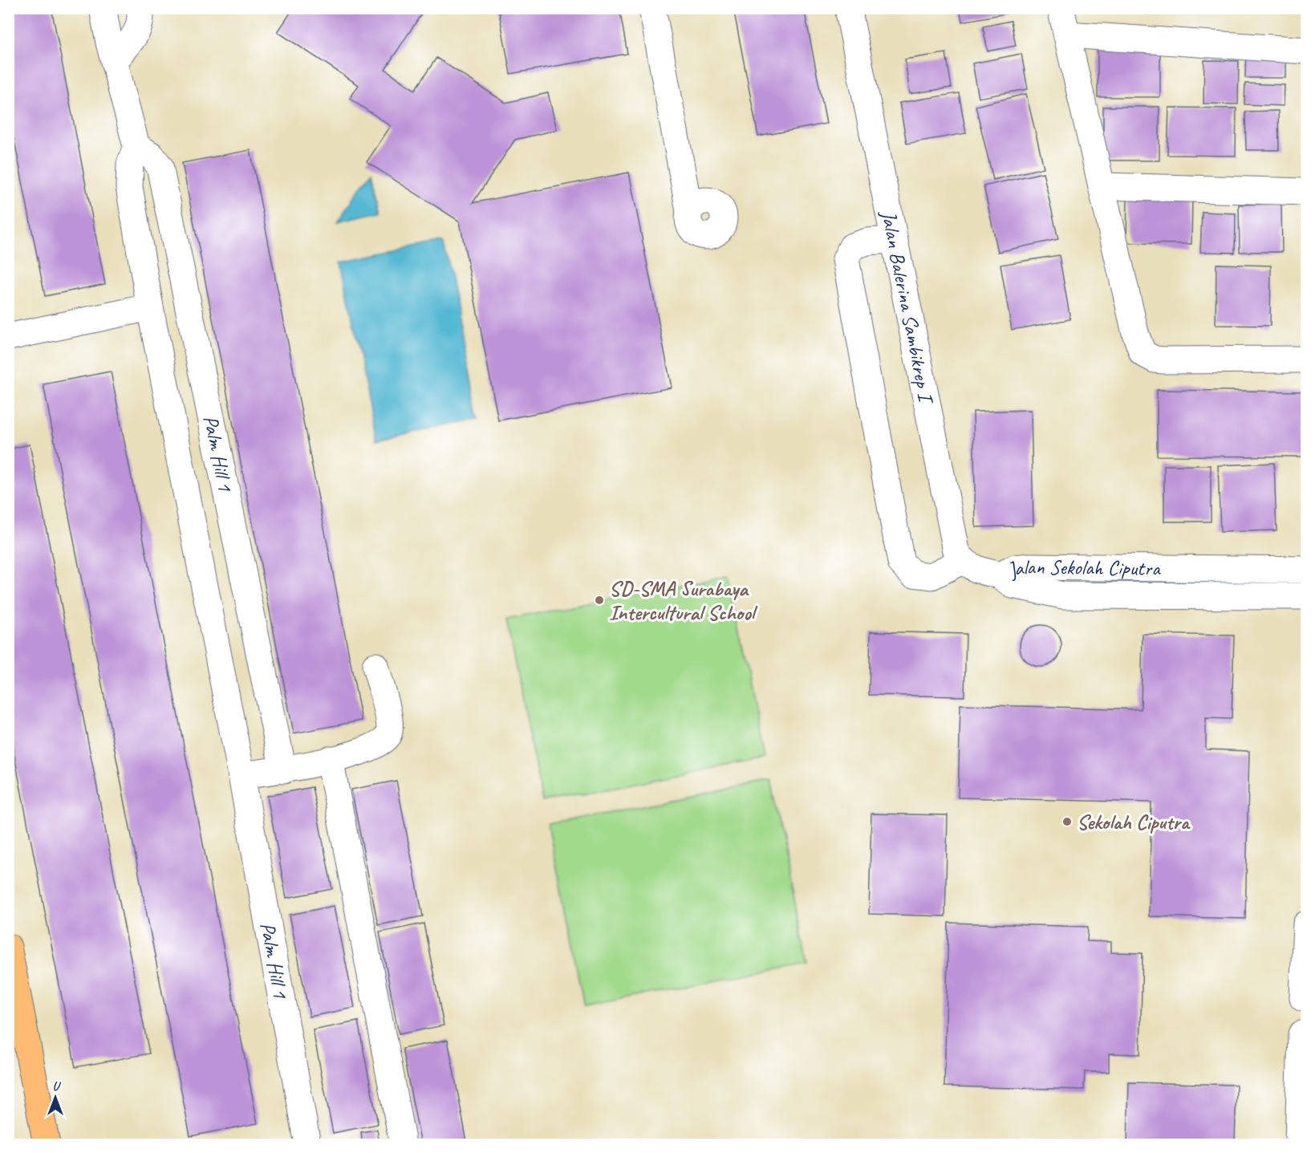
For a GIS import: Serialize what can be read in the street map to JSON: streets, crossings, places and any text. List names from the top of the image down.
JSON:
{
  "streets": {
    "street": ["Jalan Balerina Sambikrep I", "Palm Hill 1", "Jalan Sekolah Ciputra"]
  },
  "places": ["SD-SMA Surabaya Intercultural School", "Sekolah Ciputra"],
  "north": "top"
}
